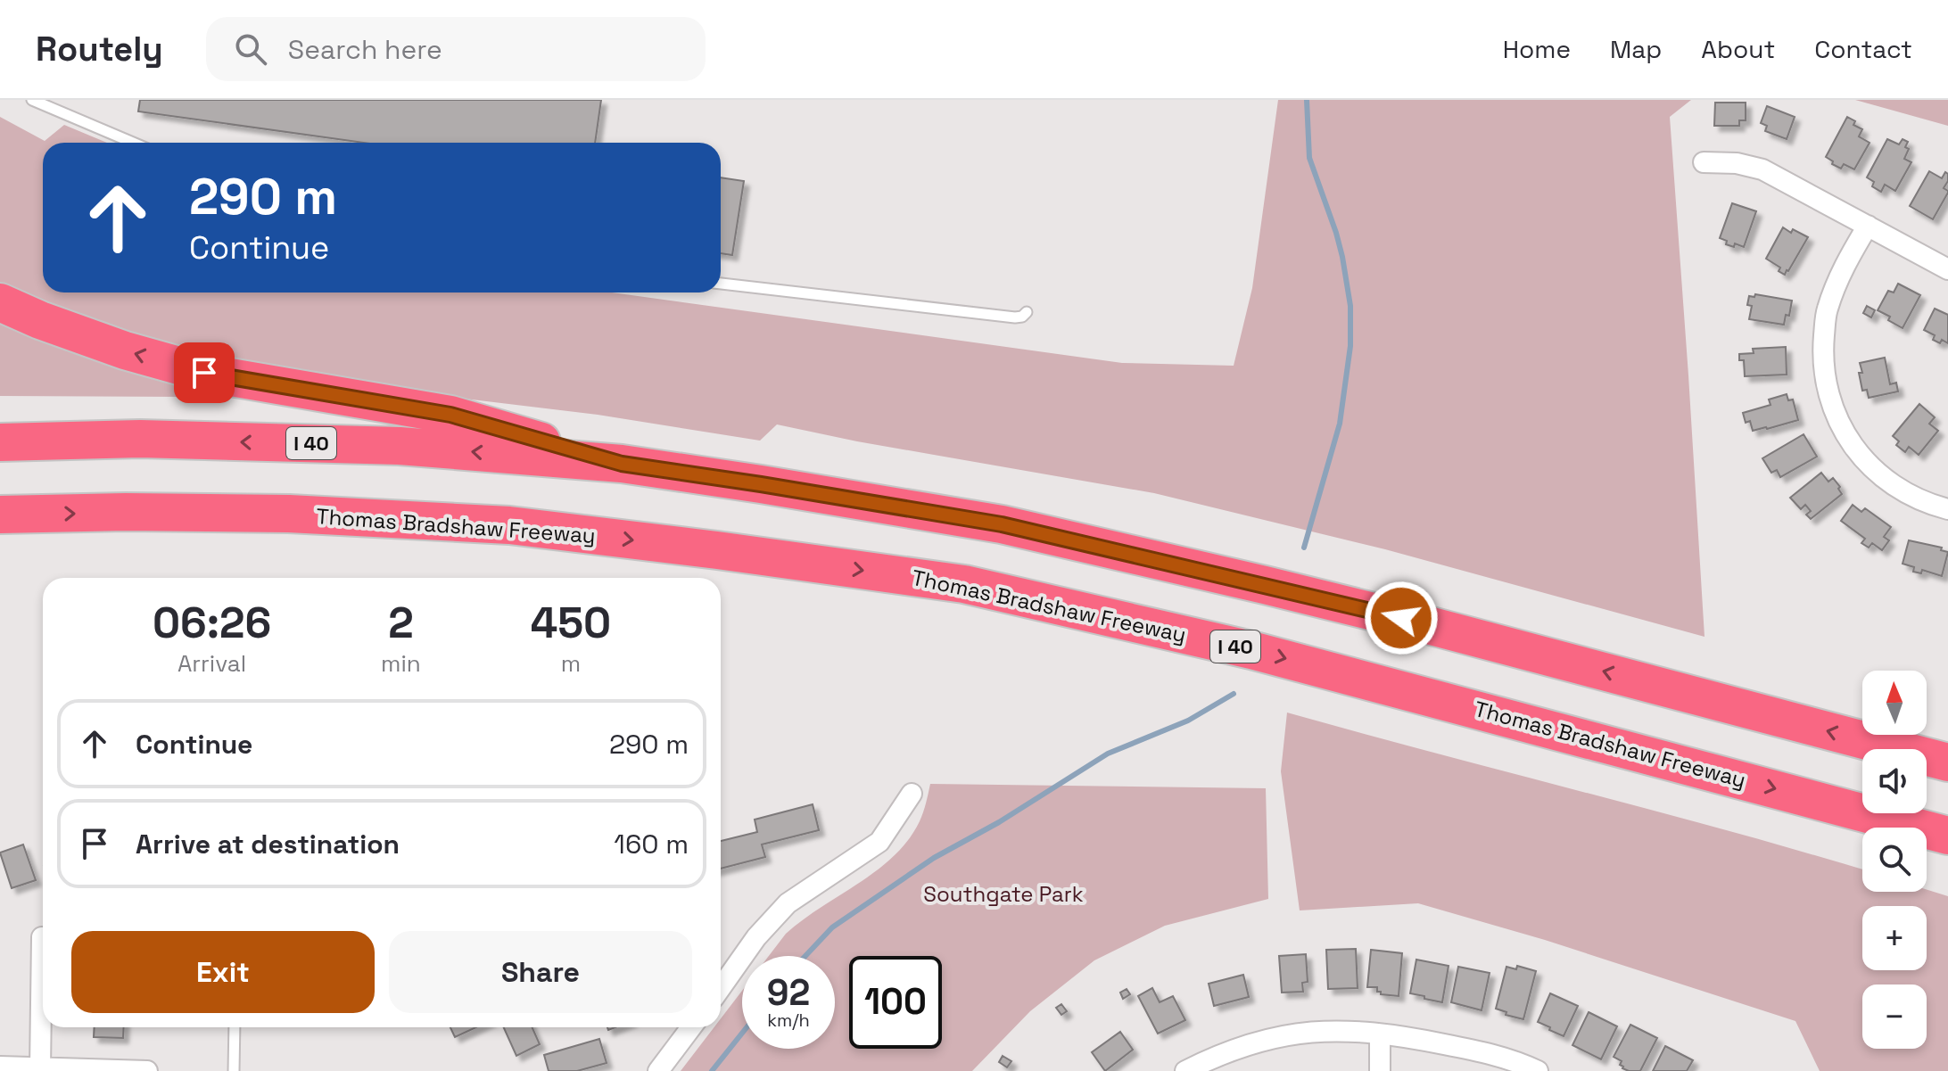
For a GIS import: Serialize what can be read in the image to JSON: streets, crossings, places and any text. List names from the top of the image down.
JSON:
{
  "streets": {
    "highway": ["I 40", "Thomas Bradshaw Freeway"]
  },
  "parks": ["Southgate Park"],
  "north": "top",
  "page": {
    "header": "Routely",
    "search": "Search here",
    "nav": [
      "Home",
      "Map",
      "About",
      "Contact"
    ],
    "turn": ["290 m", "Continue"],
    "eta": [
      "06:26",
      "Arrival",
      "2",
      "min",
      "450",
      "m"
    ],
    "map_buttons": ["+", "−"],
    "list": [
      {
        "name": "Continue",
        "value": "290 m"
      },
      {
        "name": "Arrive at destination",
        "value": "160 m"
      }
    ],
    "buttons": ["Exit", "Share"],
    "speed": "92 km/h",
    "limit": "100"
  }
}
